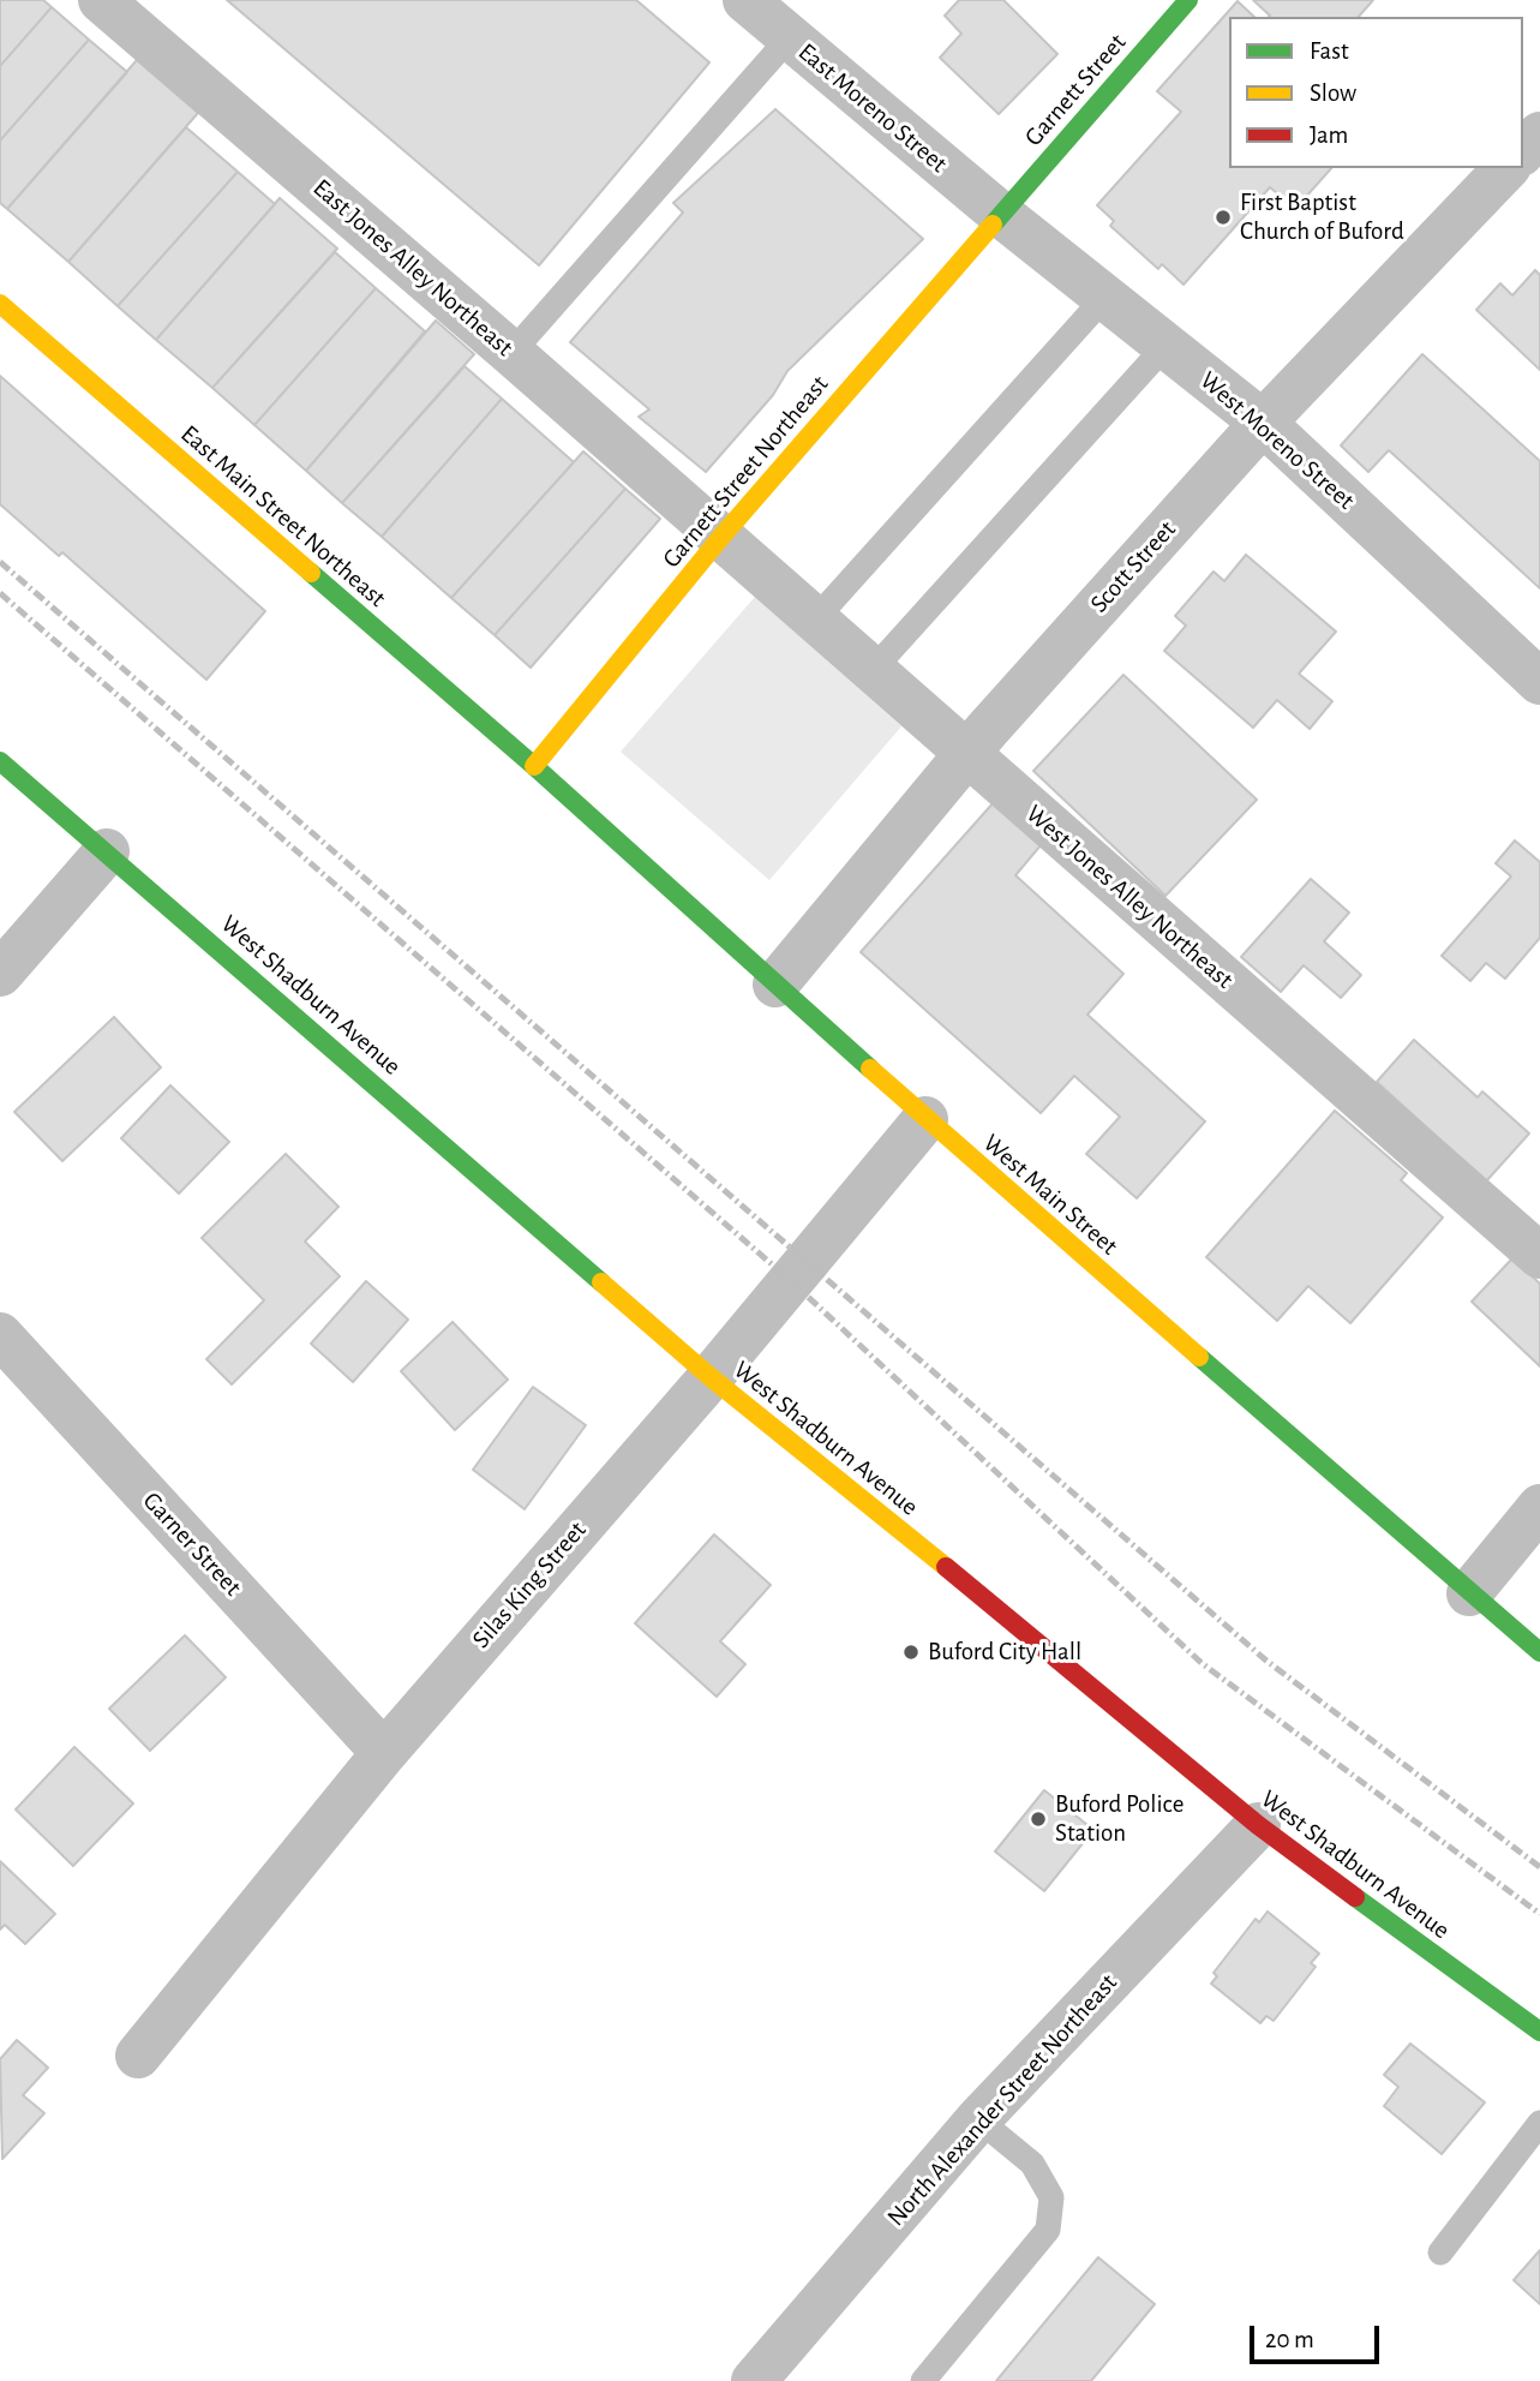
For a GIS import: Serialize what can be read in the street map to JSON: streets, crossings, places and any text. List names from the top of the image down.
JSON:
{
  "streets": {
    "street": [
      "Garnett Street",
      "East Moreno Street",
      "East Jones Alley Northeast",
      "West Moreno Street",
      "Garnett Street Northeast",
      "East Main Street Northeast",
      "Scott Street",
      "West Jones Alley Northeast",
      "West Shadburn Avenue",
      "West Main Street",
      "Garner Street",
      "Silas King Street",
      "North Alexander Street Northeast"
    ]
  },
  "crossings": [
    ["Garnett Street", "East Moreno Street"],
    ["Garnett Street", "West Moreno Street"],
    ["Garnett Street", "Garnett Street Northeast"],
    ["East Moreno Street", "West Moreno Street"],
    ["East Moreno Street", "Garnett Street Northeast"],
    ["East Jones Alley Northeast", "Garnett Street Northeast"],
    ["East Jones Alley Northeast", "West Jones Alley Northeast"],
    ["West Moreno Street", "Garnett Street Northeast"],
    ["West Moreno Street", "Scott Street"],
    ["Garnett Street Northeast", "East Main Street Northeast"],
    ["Garnett Street Northeast", "West Jones Alley Northeast"],
    ["Garnett Street Northeast", "West Main Street"],
    ["East Main Street Northeast", "West Main Street"],
    ["Scott Street", "West Jones Alley Northeast"],
    ["Scott Street", "West Main Street"],
    ["West Shadburn Avenue", "Silas King Street"],
    ["West Shadburn Avenue", "North Alexander Street Northeast"],
    ["West Main Street", "Silas King Street"],
    ["Garner Street", "Silas King Street"]
  ],
  "places": ["First Baptist Church of Buford", "Buford City Hall", "Buford Police Station"],
  "legend": ["Fast", "Slow", "Jam"],
  "scale_bar": "20 m"
}
